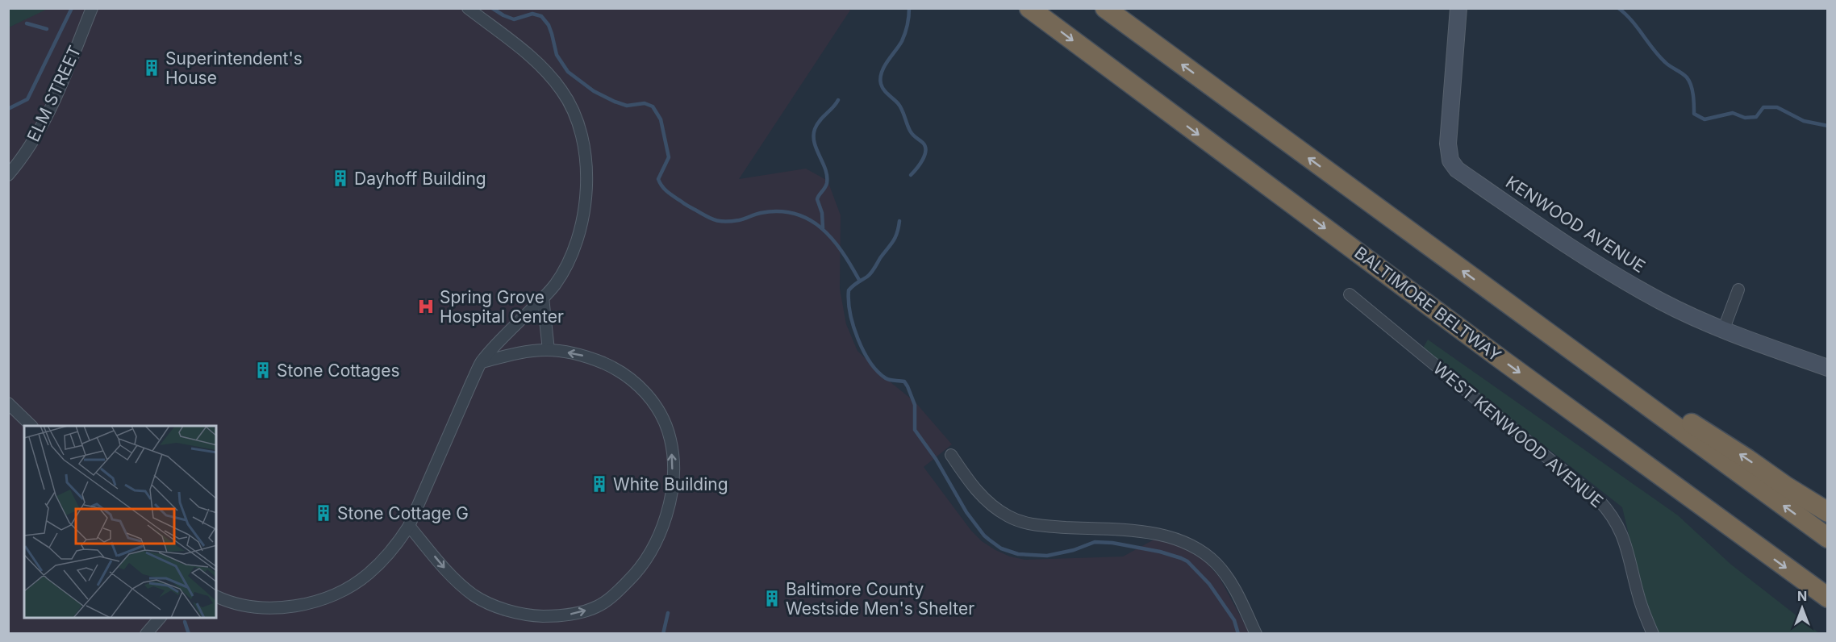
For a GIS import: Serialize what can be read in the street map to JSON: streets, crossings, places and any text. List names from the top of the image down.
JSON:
{
  "streets": {
    "highway": ["BALTIMORE BELTWAY"],
    "street": ["ELM STREET", "KENWOOD AVENUE", "WEST KENWOOD AVENUE"]
  },
  "places": {
    "building": [
      "Superintendent's House",
      "Dayhoff Building",
      "Stone Cottages",
      "White Building",
      "Stone Cottage G",
      "Baltimore County Westside Men's Shelter"
    ],
    "hospital": ["Spring Grove Hospital Center"]
  },
  "north": "top"
}
